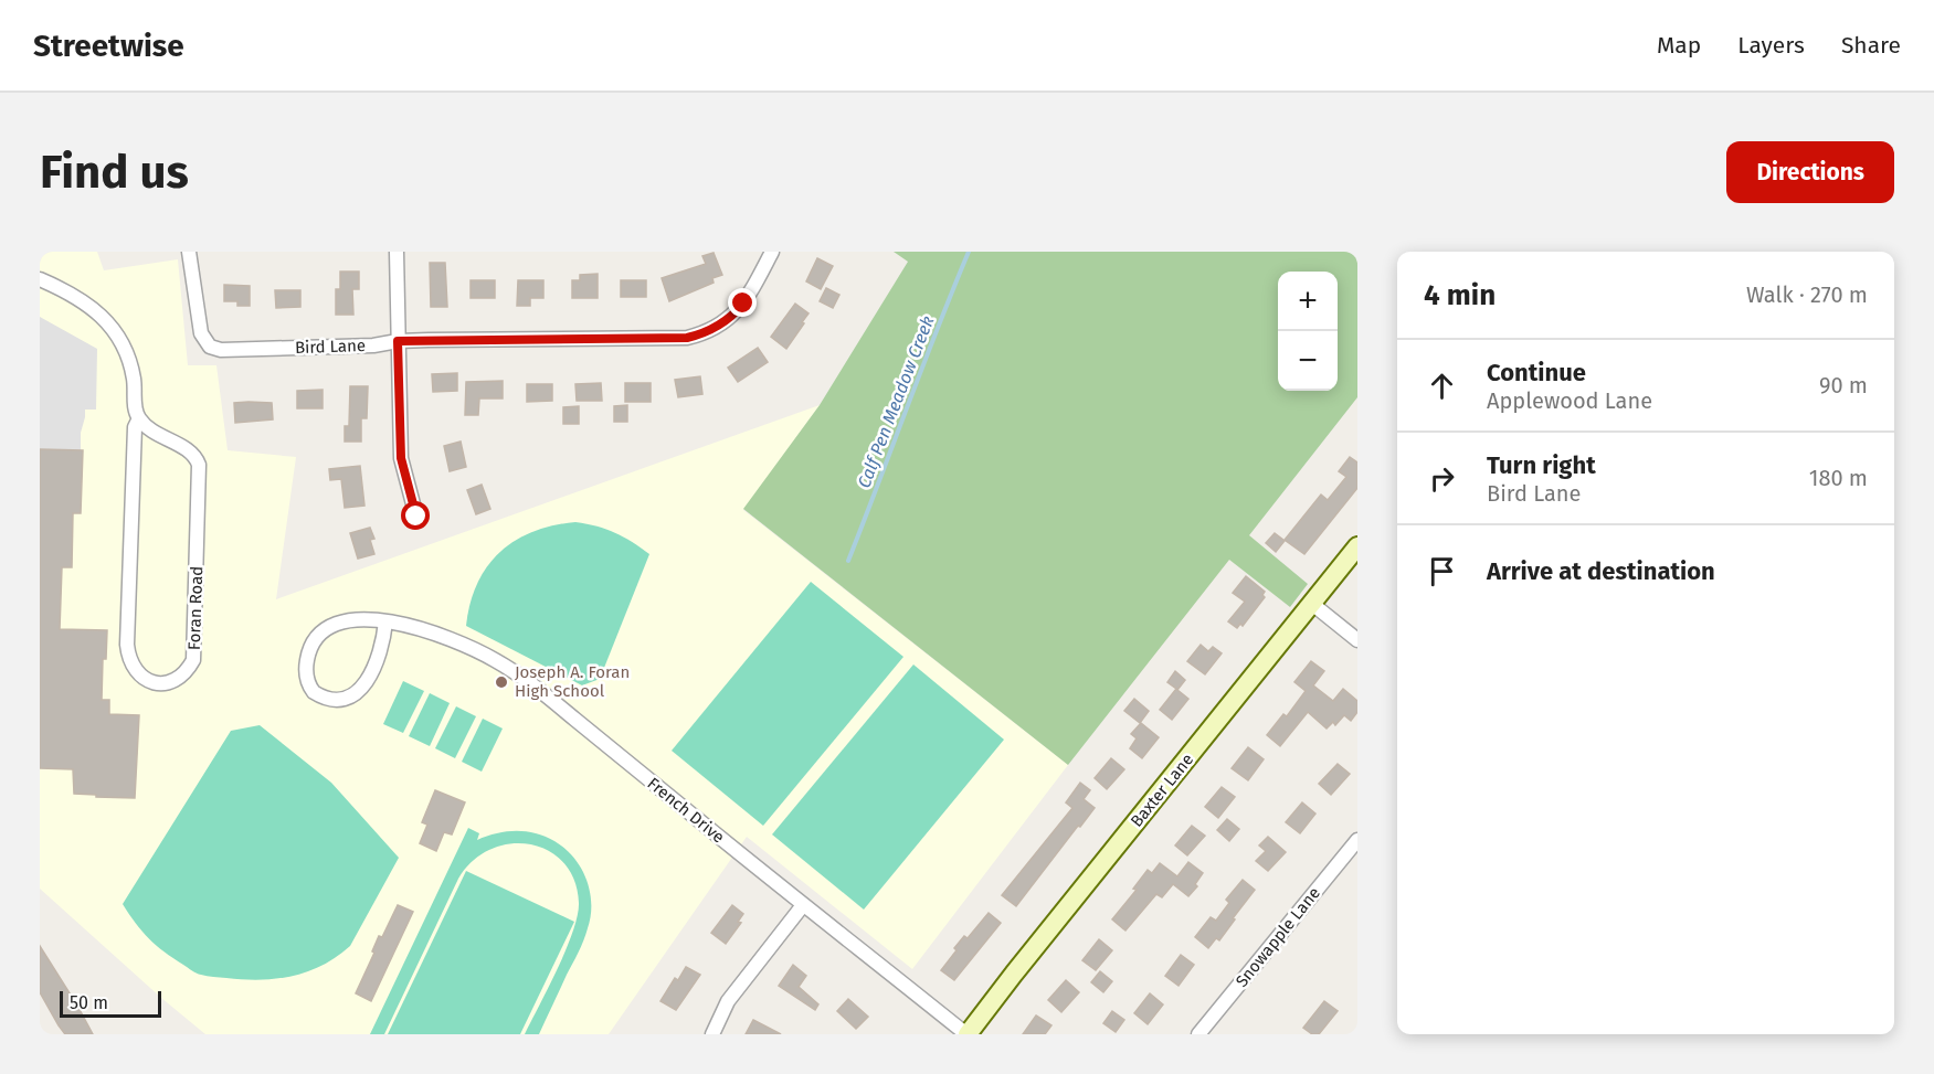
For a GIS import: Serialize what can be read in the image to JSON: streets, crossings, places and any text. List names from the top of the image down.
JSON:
{
  "streets": {
    "street": [
      "Bird Lane",
      "Foran Road",
      "Baxter Lane",
      "French Drive",
      "Snowapple Lane"
    ]
  },
  "crossings": [
    ["Baxter Lane", "French Drive"]
  ],
  "water": ["Calf Pen Meadow Creek"],
  "places": ["Joseph A. Foran High School"],
  "scale_bar": "50 m",
  "page": {
    "header": "Streetwise",
    "nav": ["Map", "Layers", "Share"],
    "buttons": "Directions",
    "title": "Find us",
    "heading": ["4 min", "Walk · 270 m"],
    "map_buttons": ["+", "−"],
    "list": [
      ["Continue", "Applewood Lane", "90 m"],
      ["Turn right", "Bird Lane", "180 m"],
      "Arrive at destination"
    ],
    "scale": "50 m"
  }
}
